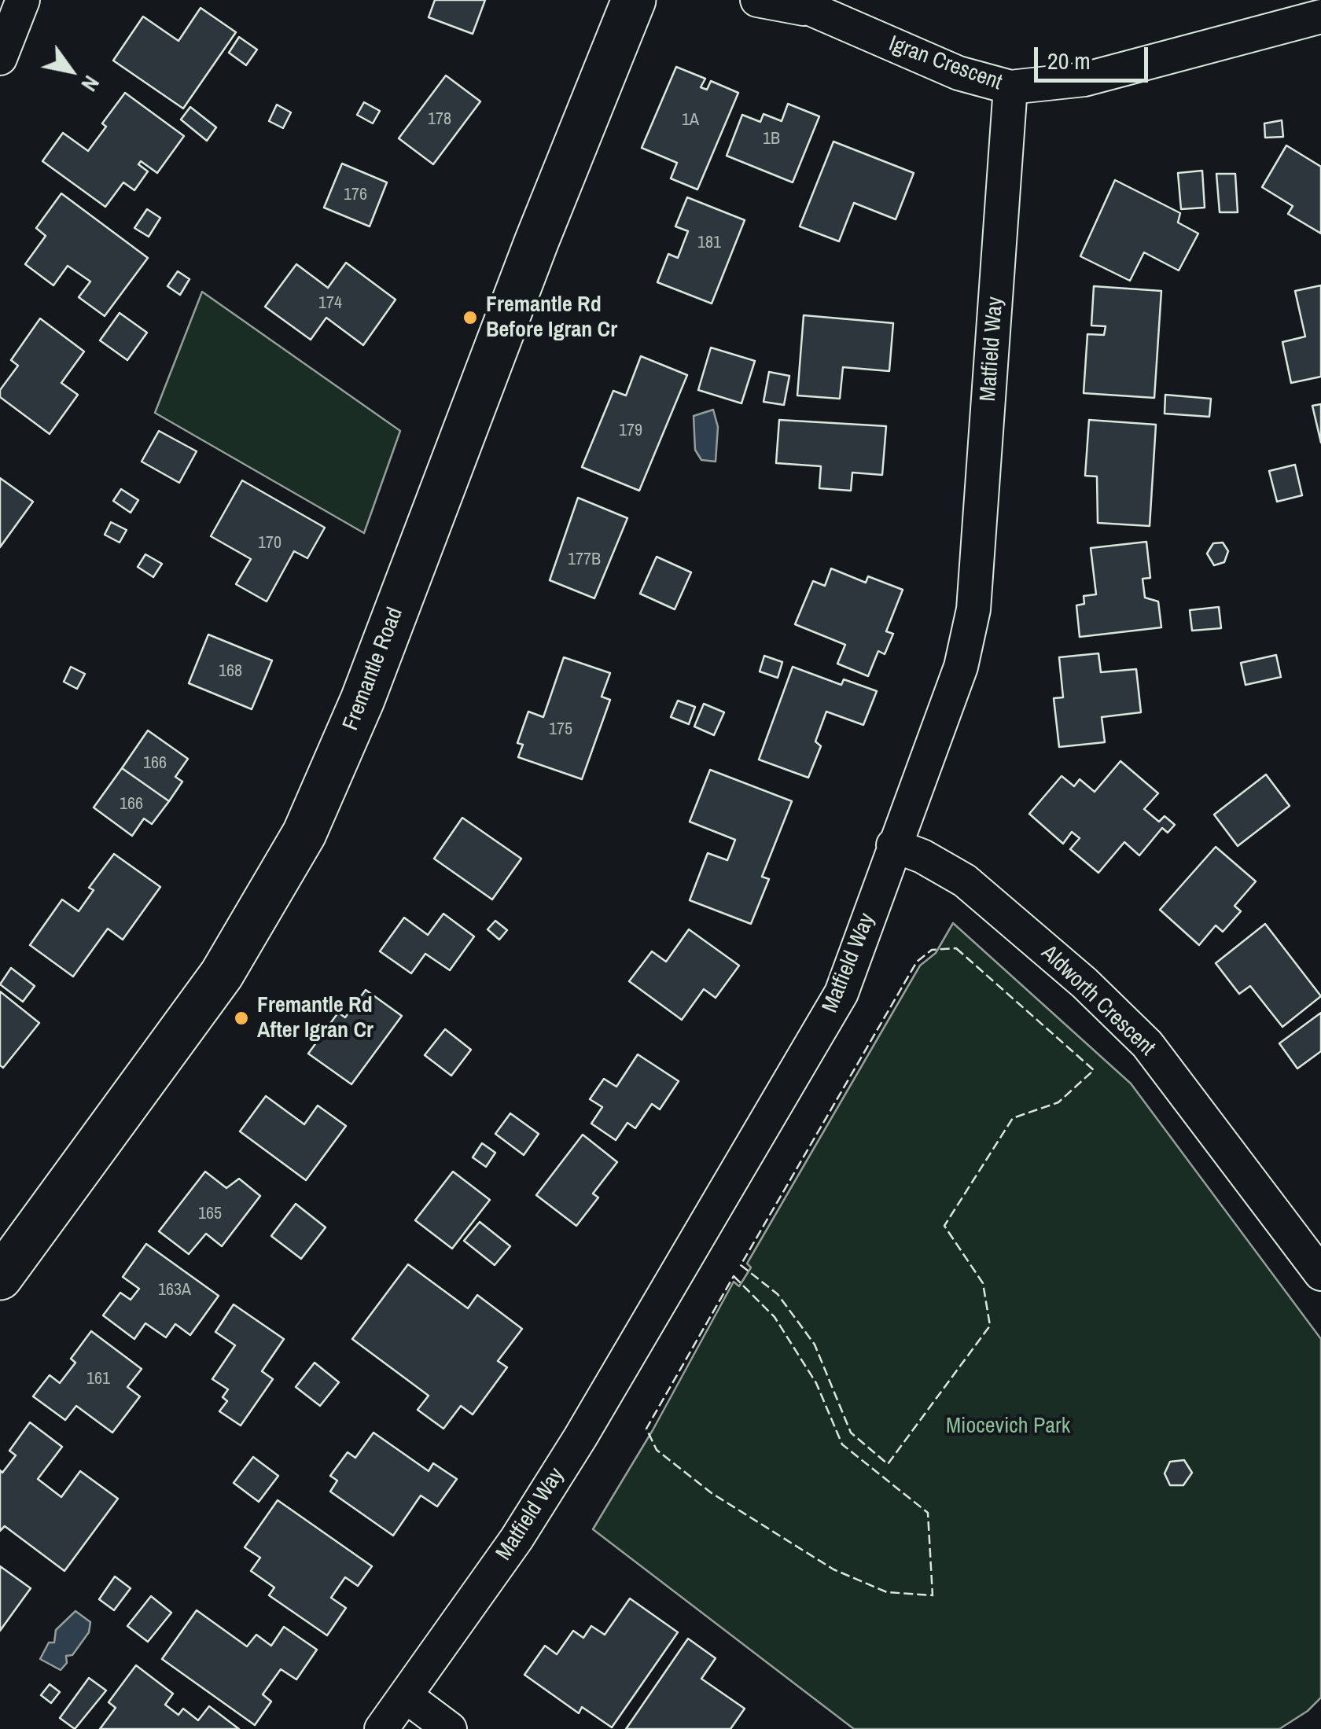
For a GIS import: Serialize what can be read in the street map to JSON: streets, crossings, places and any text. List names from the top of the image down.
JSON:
{
  "streets": {
    "main road": ["Fremantle Road"],
    "street": ["Igran Crescent", "Matfield Way", "Aldworth Crescent"]
  },
  "crossings": [
    ["Igran Crescent", "Matfield Way"],
    ["Matfield Way", "Aldworth Crescent"]
  ],
  "parks": ["Miocevich Park"],
  "places": ["Fremantle Rd Before Igran Cr", "Fremantle Rd After Igran Cr"],
  "house_numbers": [
    "178",
    "1A",
    "1B",
    "176",
    "181",
    "174",
    "179",
    "170",
    "177B",
    "168",
    "175",
    "166",
    "166",
    "165",
    "163A",
    "161"
  ],
  "scale_bar": "20 m",
  "north": "bottom right"
}
